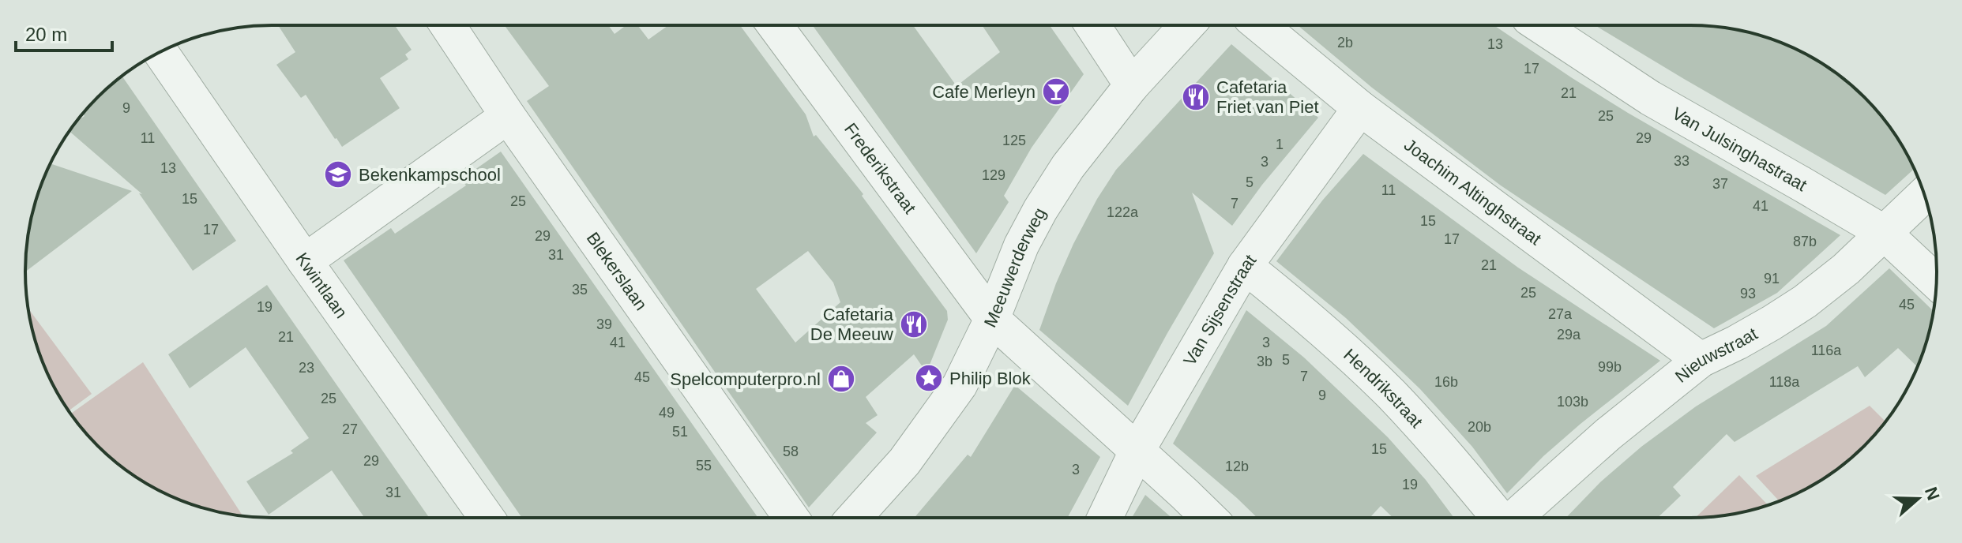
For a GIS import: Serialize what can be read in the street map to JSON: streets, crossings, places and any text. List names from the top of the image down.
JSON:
{
  "streets": {
    "street": [
      "Van Julsinghastraat",
      "Frederikstraat",
      "Joachim Altinghstraat",
      "Meeuwerderweg",
      "Blekerslaan",
      "Kwintlaan",
      "Van Sijsenstraat",
      "Nieuwstraat",
      "Hendrikstraat"
    ]
  },
  "crossings": [
    ["Van Julsinghastraat", "Nieuwstraat"],
    ["Frederikstraat", "Meeuwerderweg"],
    ["Frederikstraat", "Van Sijsenstraat"],
    ["Joachim Altinghstraat", "Van Sijsenstraat"],
    ["Joachim Altinghstraat", "Nieuwstraat"],
    ["Van Sijsenstraat", "Hendrikstraat"]
  ],
  "places": {
    "bar": ["Cafe Merleyn"],
    "restaurant": ["Cafetaria Friet van Piet", "Cafetaria De Meeuw"],
    "school or university": ["Bekenkampschool"],
    "place": ["Philip Blok"],
    "shop": ["Spelcomputerpro.nl"]
  },
  "house_numbers": [
    "2b",
    "13",
    "17",
    "21",
    "9",
    "25",
    "11",
    "29",
    "125",
    "1",
    "33",
    "3",
    "13",
    "129",
    "5",
    "37",
    "11",
    "15",
    "25",
    "7",
    "41",
    "122a",
    "15",
    "17",
    "29",
    "17",
    "87b",
    "31",
    "21",
    "91",
    "35",
    "25",
    "93",
    "45",
    "19",
    "27a",
    "39",
    "29a",
    "21",
    "41",
    "3",
    "116a",
    "5",
    "3b",
    "99b",
    "23",
    "7",
    "45",
    "16b",
    "118a",
    "9",
    "25",
    "103b",
    "49",
    "20b",
    "27",
    "51",
    "15",
    "58",
    "29",
    "55",
    "12b",
    "3",
    "19",
    "31"
  ],
  "scale_bar": "20 m",
  "north": "right"
}
